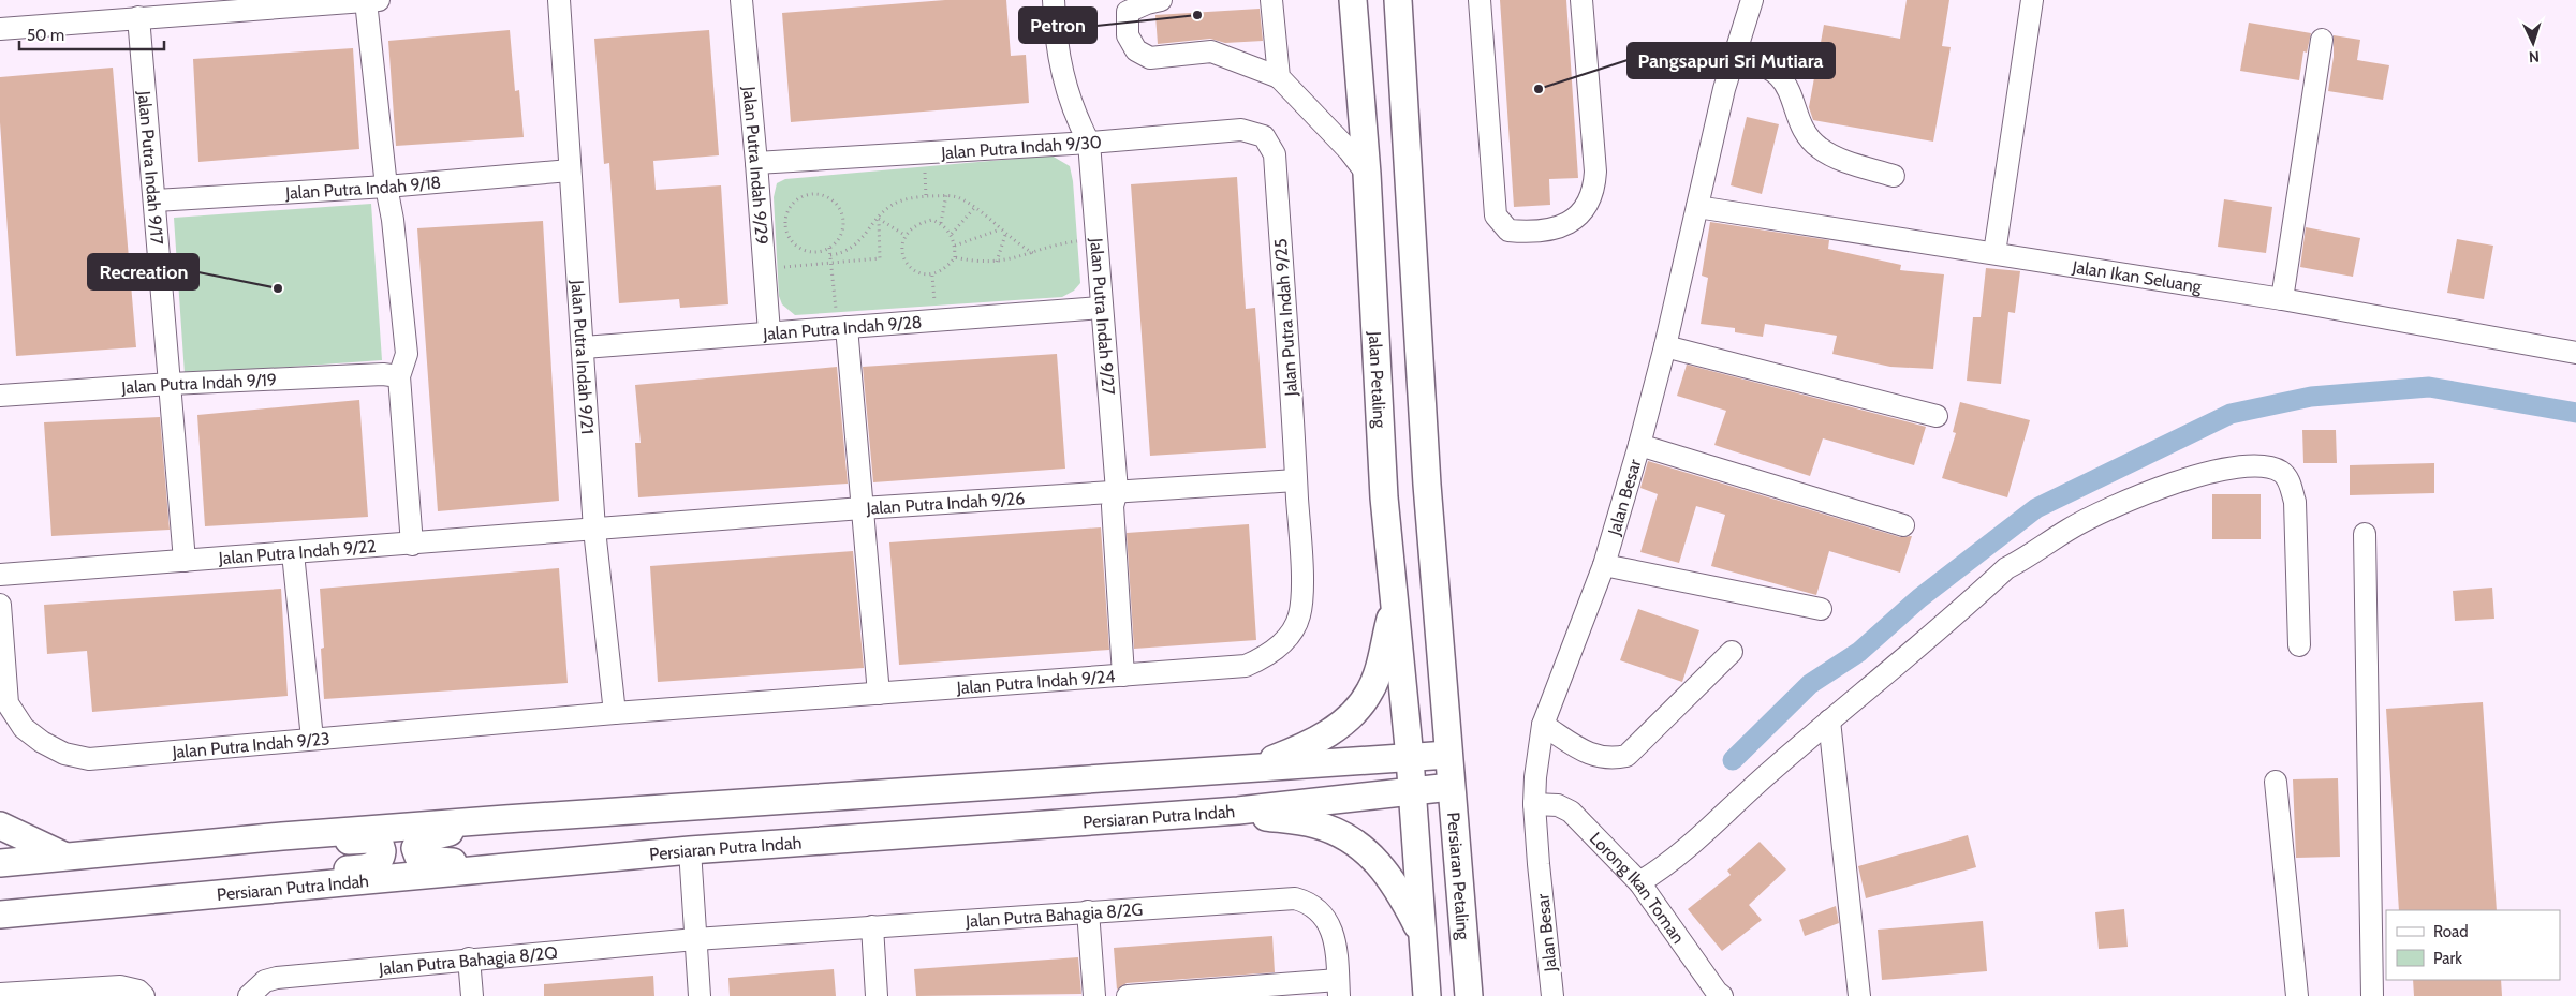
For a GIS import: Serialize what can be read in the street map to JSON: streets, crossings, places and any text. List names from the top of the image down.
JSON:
{
  "streets": {
    "main road": ["Jalan Petaling", "Persiaran Putra Indah", "Persiaran Petaling"],
    "street": [
      "Jalan Putra Indah 9/30",
      "Jalan Putra Indah 9/29",
      "Jalan Putra Indah 9/17",
      "Jalan Putra Indah 9/18",
      "Jalan Ikan Seluang",
      "Jalan Putra Indah 9/27",
      "Jalan Putra Indah 9/25",
      "Jalan Putra Indah 9/28",
      "Jalan Putra Indah 9/21",
      "Jalan Putra Indah 9/19",
      "Jalan Besar",
      "Jalan Putra Indah 9/26",
      "Jalan Putra Indah 9/22",
      "Jalan Putra Indah 9/24",
      "Jalan Putra Indah 9/23",
      "Lorong Ikan Toman",
      "Jalan Putra Bahagia 8/2G",
      "Jalan Putra Bahagia 8/2Q"
    ]
  },
  "crossings": [
    ["Jalan Putra Indah 9/30", "Jalan Putra Indah 9/29"],
    ["Jalan Putra Indah 9/30", "Jalan Putra Indah 9/27"],
    ["Jalan Putra Indah 9/30", "Jalan Putra Indah 9/25"],
    ["Jalan Putra Indah 9/29", "Jalan Putra Indah 9/28"],
    ["Jalan Putra Indah 9/17", "Jalan Putra Indah 9/18"],
    ["Jalan Putra Indah 9/17", "Jalan Putra Indah 9/19"],
    ["Jalan Putra Indah 9/17", "Jalan Putra Indah 9/22"],
    ["Jalan Putra Indah 9/18", "Jalan Putra Indah 9/21"],
    ["Jalan Ikan Seluang", "Jalan Besar"],
    ["Jalan Putra Indah 9/27", "Jalan Putra Indah 9/28"],
    ["Jalan Putra Indah 9/27", "Jalan Putra Indah 9/26"],
    ["Jalan Putra Indah 9/27", "Jalan Putra Indah 9/24"],
    ["Jalan Putra Indah 9/25", "Jalan Putra Indah 9/26"],
    ["Jalan Putra Indah 9/25", "Jalan Putra Indah 9/24"],
    ["Jalan Putra Indah 9/28", "Jalan Putra Indah 9/21"],
    ["Jalan Putra Indah 9/21", "Jalan Putra Indah 9/26"],
    ["Jalan Putra Indah 9/21", "Jalan Putra Indah 9/22"],
    ["Jalan Putra Indah 9/21", "Jalan Putra Indah 9/24"],
    ["Jalan Putra Indah 9/21", "Jalan Putra Indah 9/23"],
    ["Jalan Besar", "Lorong Ikan Toman"],
    ["Jalan Putra Indah 9/26", "Jalan Putra Indah 9/22"],
    ["Jalan Putra Indah 9/26", "Jalan Putra Indah 9/24"],
    ["Jalan Putra Indah 9/24", "Jalan Putra Indah 9/23"],
    ["Persiaran Putra Indah", "Persiaran Petaling"],
    ["Jalan Putra Bahagia 8/2G", "Jalan Putra Bahagia 8/2Q"]
  ],
  "places": ["Petron", "Pangsapuri Sri Mutiara", "Recreation"],
  "legend": ["Road", "Park"],
  "scale_bar": "50 m",
  "north": "bottom"
}
